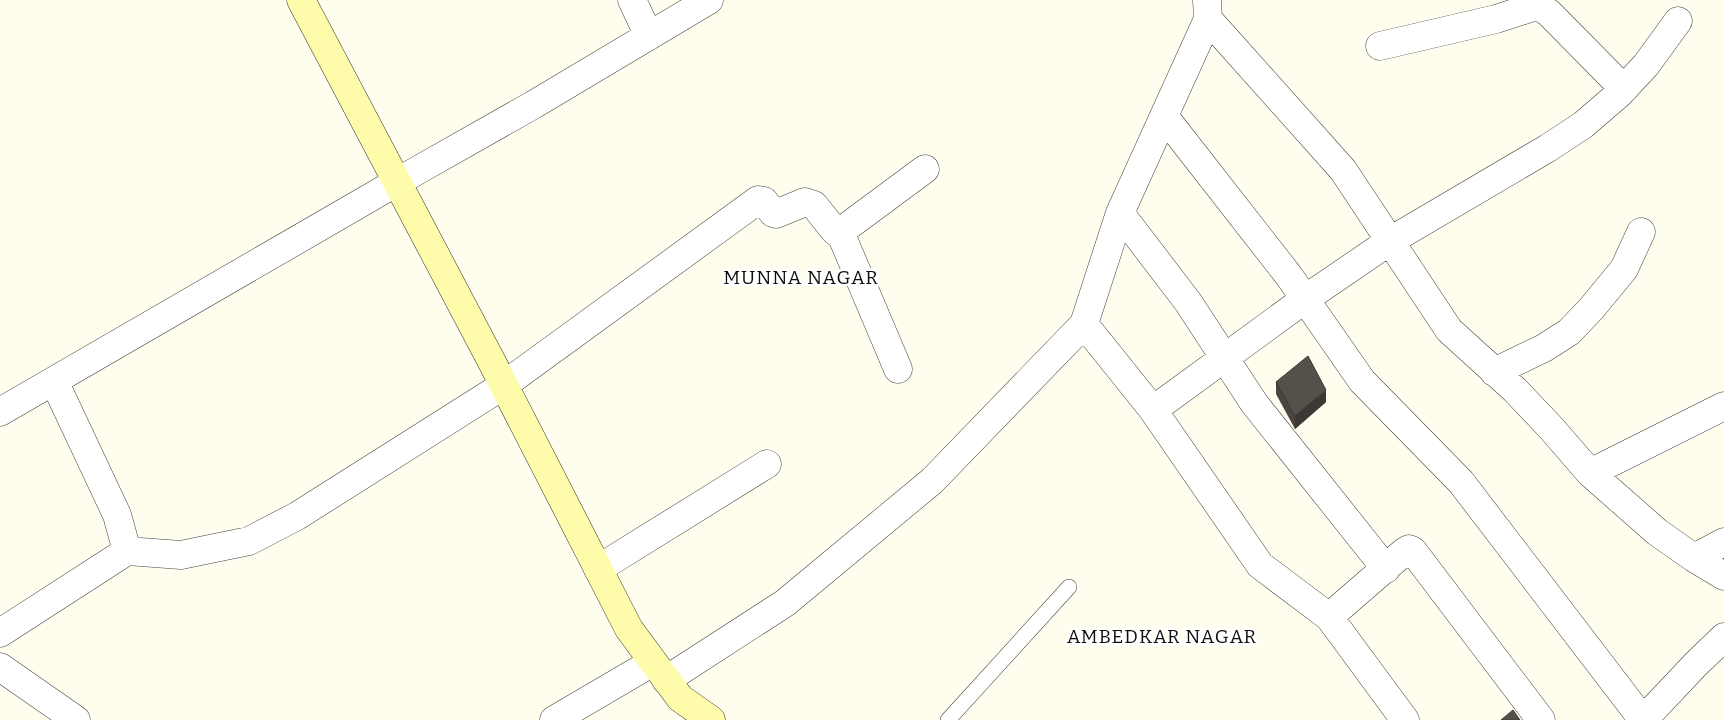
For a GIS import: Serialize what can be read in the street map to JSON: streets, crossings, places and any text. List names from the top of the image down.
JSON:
{
  "districts": ["MUNNA NAGAR", "AMBEDKAR NAGAR"]
}
